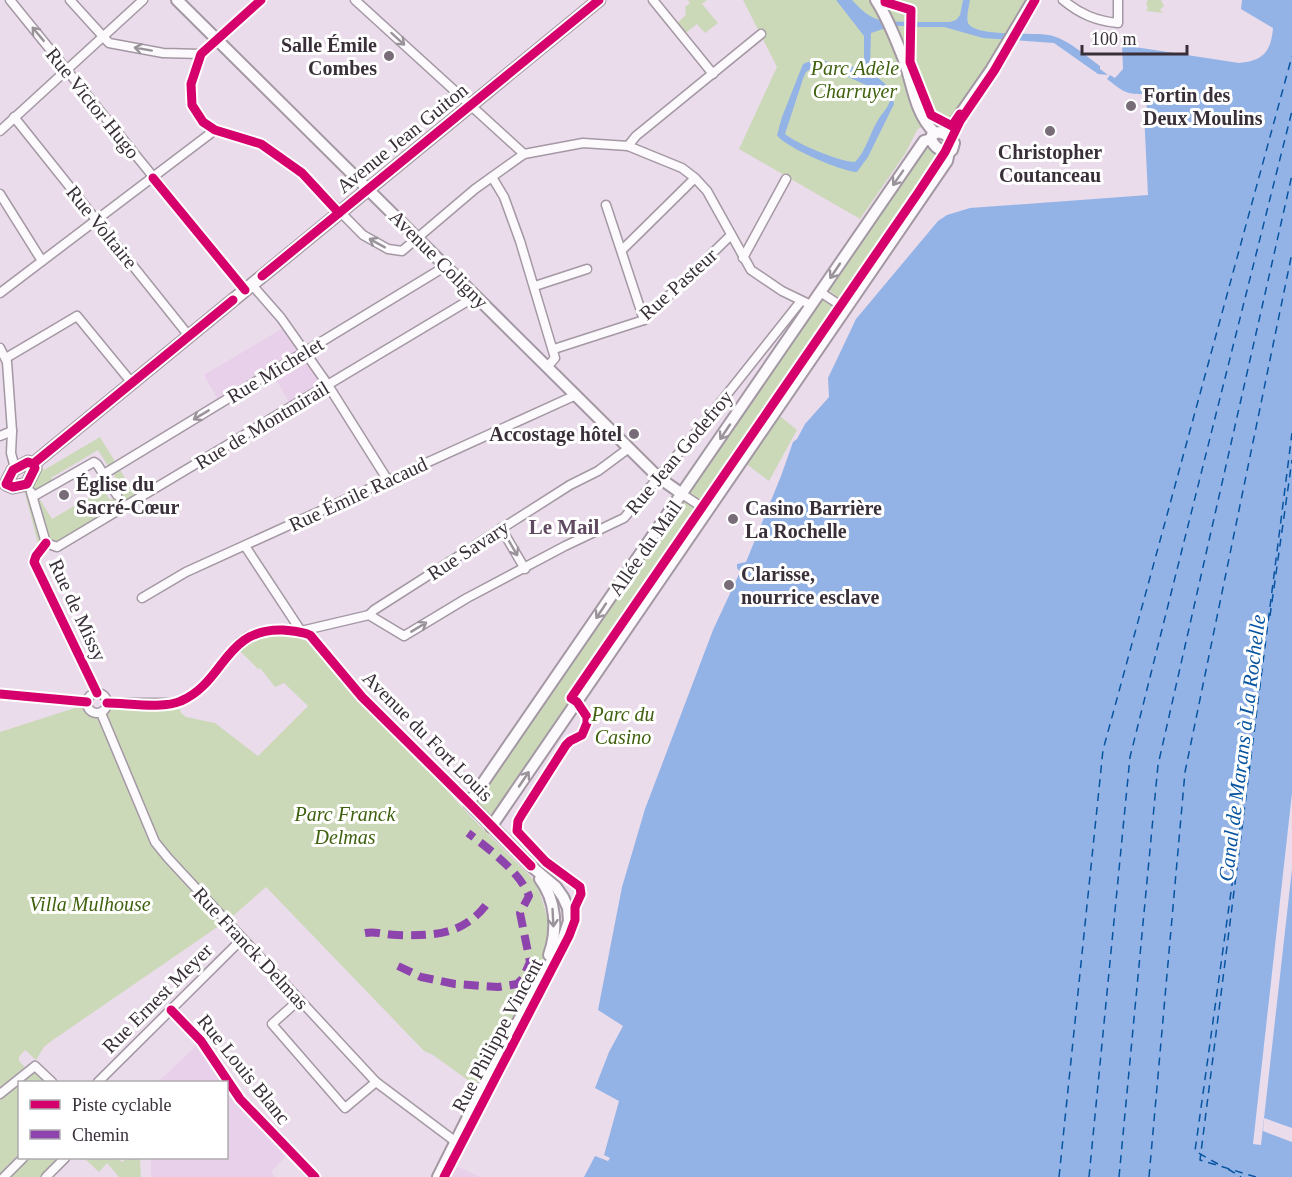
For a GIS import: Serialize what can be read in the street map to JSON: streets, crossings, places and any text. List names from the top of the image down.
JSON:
{
  "streets": {
    "main road": ["Avenue Jean Guiton"],
    "street": [
      "Rue Victor Hugo",
      "Rue Voltaire",
      "Avenue Coligny",
      "Rue Pasteur",
      "Rue Michelet",
      "Rue de Montmirail",
      "Rue Jean Godefroy",
      "Rue Émile Racaud",
      "Allée du Mail",
      "Rue Savary",
      "Rue de Missy",
      "Avenue du Fort Louis",
      "Rue Franck Delmas",
      "Rue Ernest Meyer",
      "Rue Philippe Vincent",
      "Rue Louis Blanc"
    ]
  },
  "crossings": [
    ["Rue Victor Hugo", "Avenue Jean Guiton"],
    ["Rue Victor Hugo", "Rue Michelet"],
    ["Rue Victor Hugo", "Rue de Montmirail"],
    ["Rue Victor Hugo", "Rue Émile Racaud"],
    ["Avenue Jean Guiton", "Rue Voltaire"],
    ["Avenue Jean Guiton", "Avenue Coligny"],
    ["Avenue Coligny", "Rue Michelet"],
    ["Avenue Coligny", "Rue de Montmirail"],
    ["Avenue Coligny", "Rue Jean Godefroy"],
    ["Avenue Coligny", "Rue Émile Racaud"],
    ["Avenue Coligny", "Allée du Mail"],
    ["Avenue Coligny", "Rue Savary"],
    ["Rue de Montmirail", "Rue de Missy"],
    ["Rue Jean Godefroy", "Allée du Mail"],
    ["Rue Jean Godefroy", "Rue Savary"],
    ["Rue Émile Racaud", "Avenue du Fort Louis"],
    ["Allée du Mail", "Avenue du Fort Louis"],
    ["Rue de Missy", "Rue Franck Delmas"],
    ["Avenue du Fort Louis", "Rue Philippe Vincent"],
    ["Rue Franck Delmas", "Rue Ernest Meyer"],
    ["Rue Franck Delmas", "Rue Philippe Vincent"],
    ["Rue Ernest Meyer", "Rue Louis Blanc"]
  ],
  "one_way": ["Rue Michelet"],
  "districts": ["Le Mail"],
  "water": ["Canal de Marans à La Rochelle"],
  "parks": [
    "Parc Adèle Charruyer",
    "Parc du Casino",
    "Parc Franck Delmas",
    "Villa Mulhouse"
  ],
  "places": [
    "Salle Émile Combes",
    "Fortin des Deux Moulins",
    "Christopher Coutanceau",
    "Accostage hôtel",
    "Église du Sacré-Cœur",
    "Casino Barrière La Rochelle",
    "Clarisse, nourrice esclave"
  ],
  "legend": ["Piste cyclable", "Chemin"],
  "scale_bar": "100 m"
}
